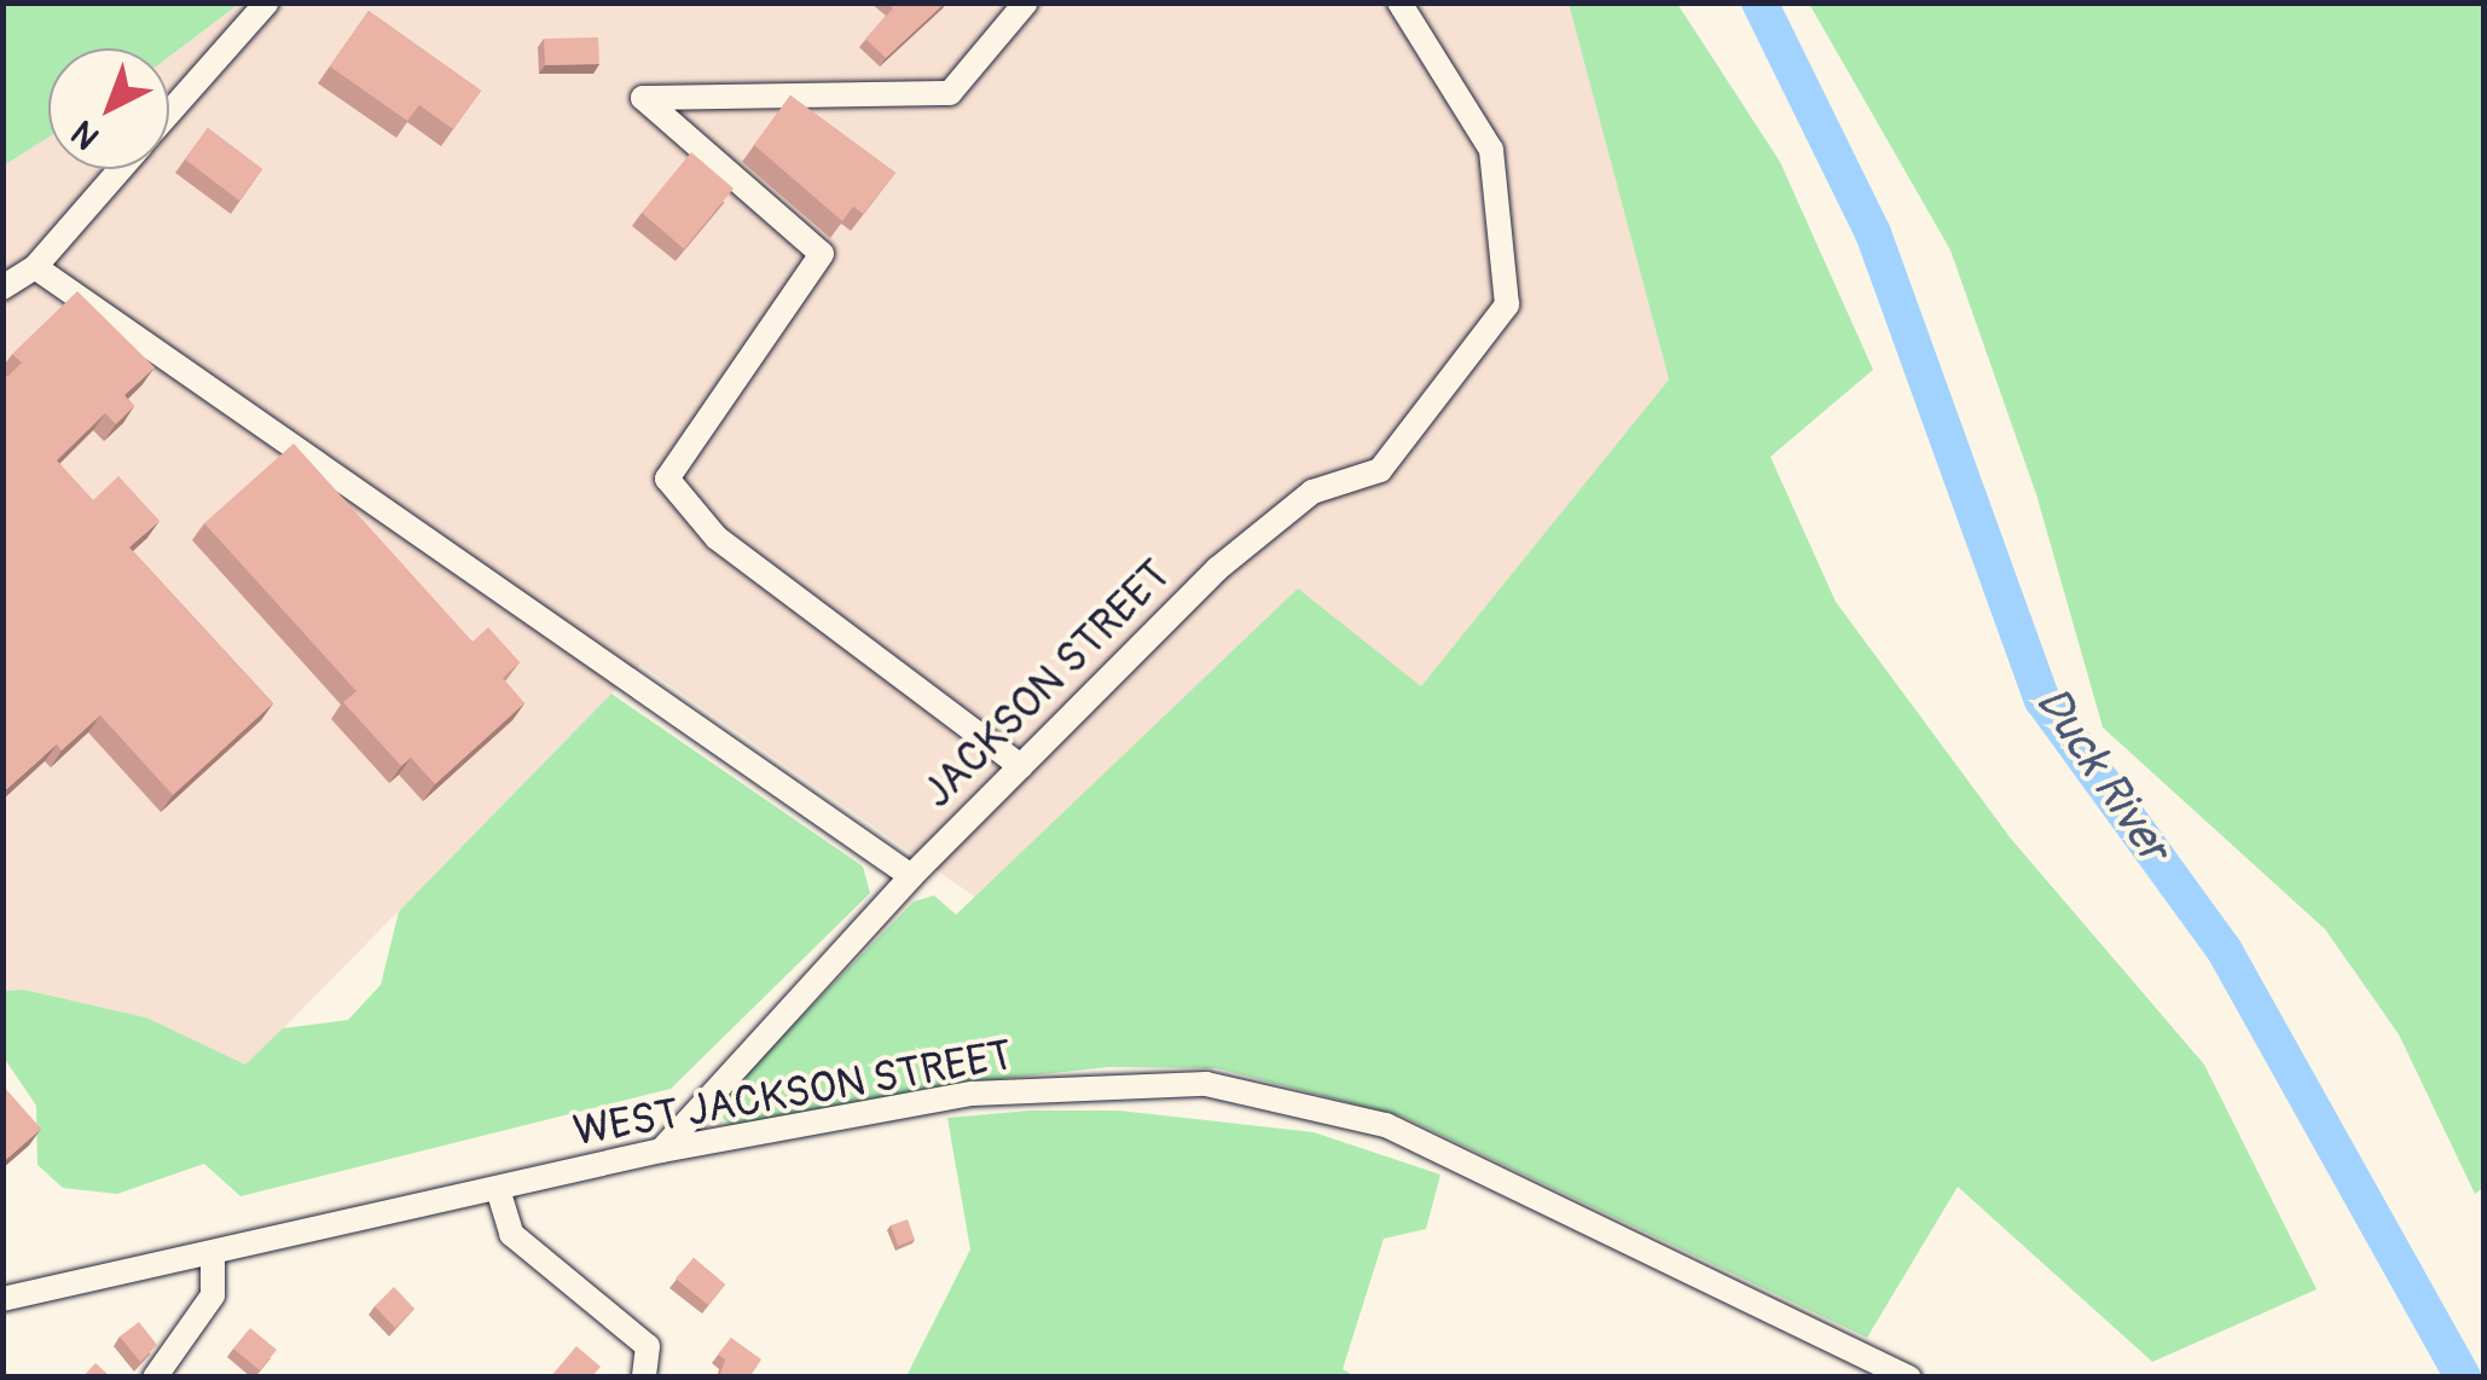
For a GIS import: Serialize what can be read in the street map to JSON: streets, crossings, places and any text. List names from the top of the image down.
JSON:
{
  "streets": {
    "street": ["JACKSON STREET", "WEST JACKSON STREET"]
  },
  "crossings": [
    ["JACKSON STREET", "WEST JACKSON STREET"]
  ],
  "water": ["Duck River"],
  "north": "bottom left"
}
